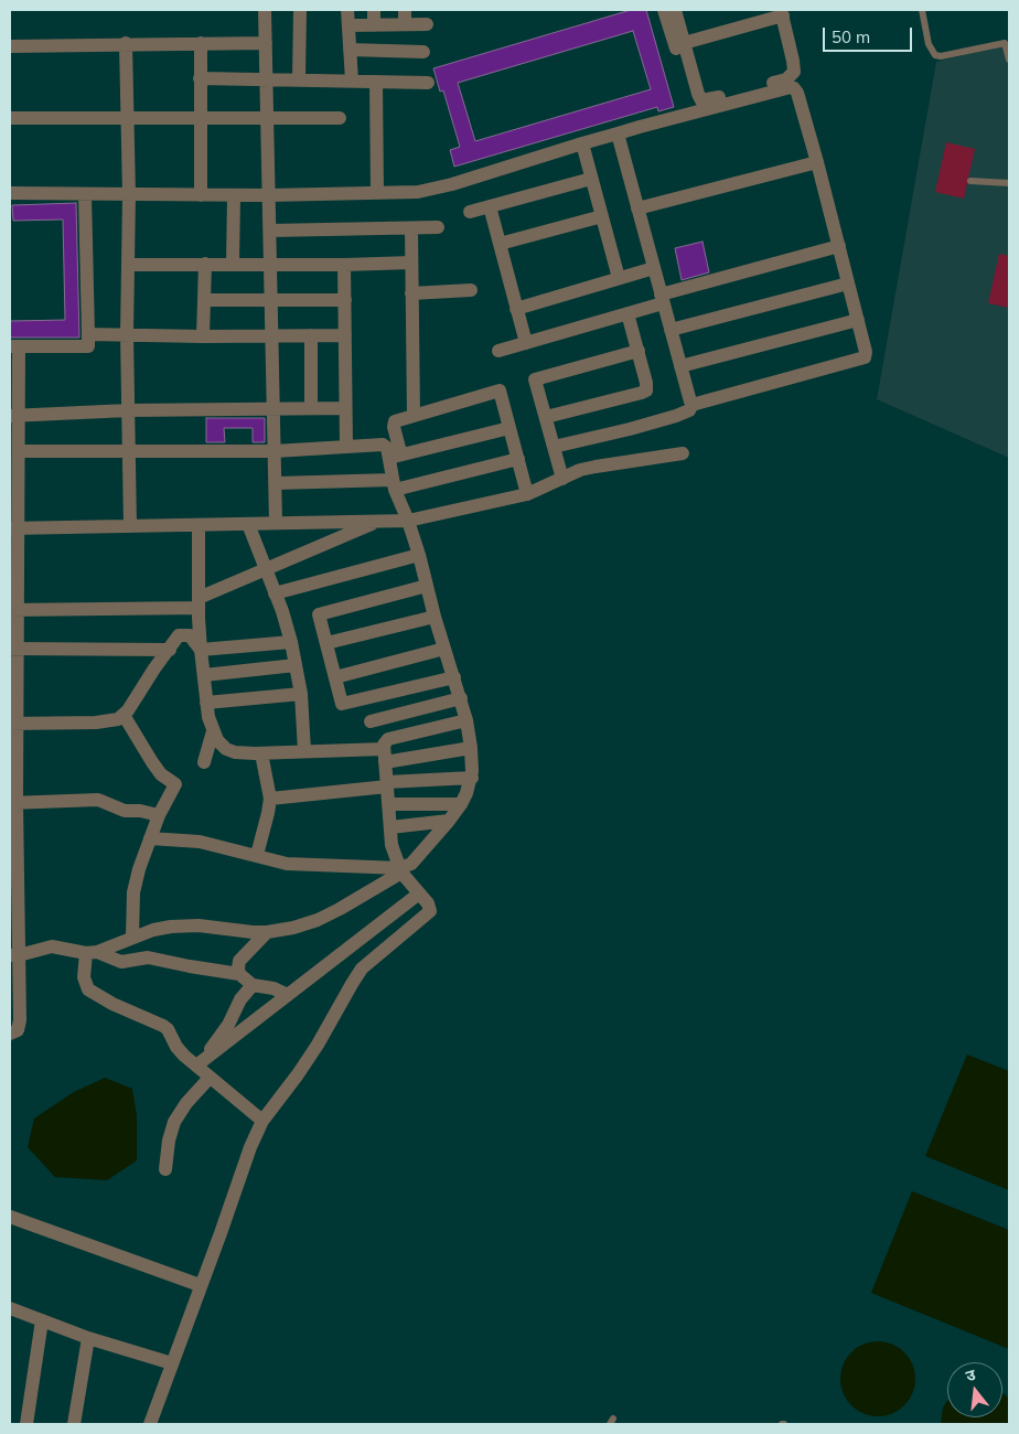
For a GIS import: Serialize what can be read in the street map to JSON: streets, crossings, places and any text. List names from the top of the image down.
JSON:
{
  "scale_bar": "50 m",
  "north": "top"
}
